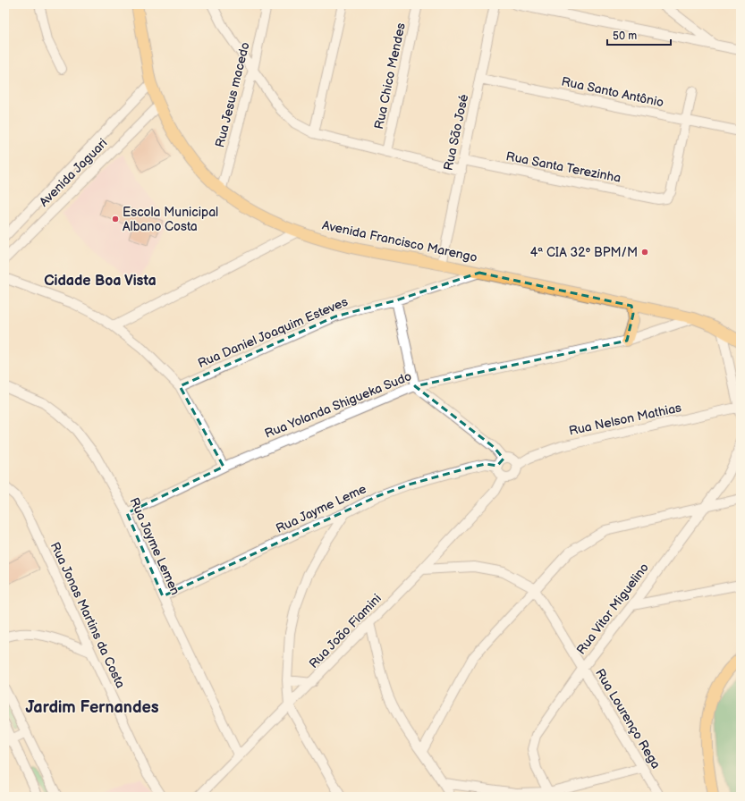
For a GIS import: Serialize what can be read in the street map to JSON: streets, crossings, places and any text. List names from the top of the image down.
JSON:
{
  "streets": {
    "main road": ["Avenida Francisco Marengo"],
    "street": [
      "Rua Chico Mendes",
      "Rua Santo Antônio",
      "Rua Jesus macedo",
      "Rua São José",
      "Rua Santa Terezinha",
      "Avenida Jaguari",
      "Rua Daniel Joaquim Esteves",
      "Rua Yolanda Shigueka Sudo",
      "Rua Nelson Mathias",
      "Rua Jayme Leme",
      "Rua Jayme Lemen",
      "Rua Vitor Miguelino",
      "Rua Jonas Martins da Costa",
      "Rua João Fiamini",
      "Rua Lourenço Rega"
    ]
  },
  "crossings": [
    ["Rua Santo Antônio", "Rua São José"],
    ["Rua Santo Antônio", "Rua Santa Terezinha"],
    ["Rua Jesus macedo", "Avenida Francisco Marengo"],
    ["Rua São José", "Rua Santa Terezinha"],
    ["Rua São José", "Avenida Francisco Marengo"],
    ["Avenida Jaguari", "Avenida Francisco Marengo"],
    ["Avenida Francisco Marengo", "Rua Daniel Joaquim Esteves"],
    ["Avenida Francisco Marengo", "Rua Yolanda Shigueka Sudo"],
    ["Rua Yolanda Shigueka Sudo", "Rua Jayme Lemen"],
    ["Rua Nelson Mathias", "Rua Jayme Leme"],
    ["Rua Nelson Mathias", "Rua João Fiamini"],
    ["Rua Jayme Leme", "Rua Jayme Lemen"],
    ["Rua Jayme Leme", "Rua João Fiamini"],
    ["Rua Jayme Lemen", "Rua João Fiamini"],
    ["Rua Vitor Miguelino", "Rua Lourenço Rega"]
  ],
  "districts": ["Cidade Boa Vista", "Jardim Fernandes"],
  "places": ["Escola Municipal Albano Costa", "4ª CIA 32º BPM/M"],
  "scale_bar": "50 m"
}
